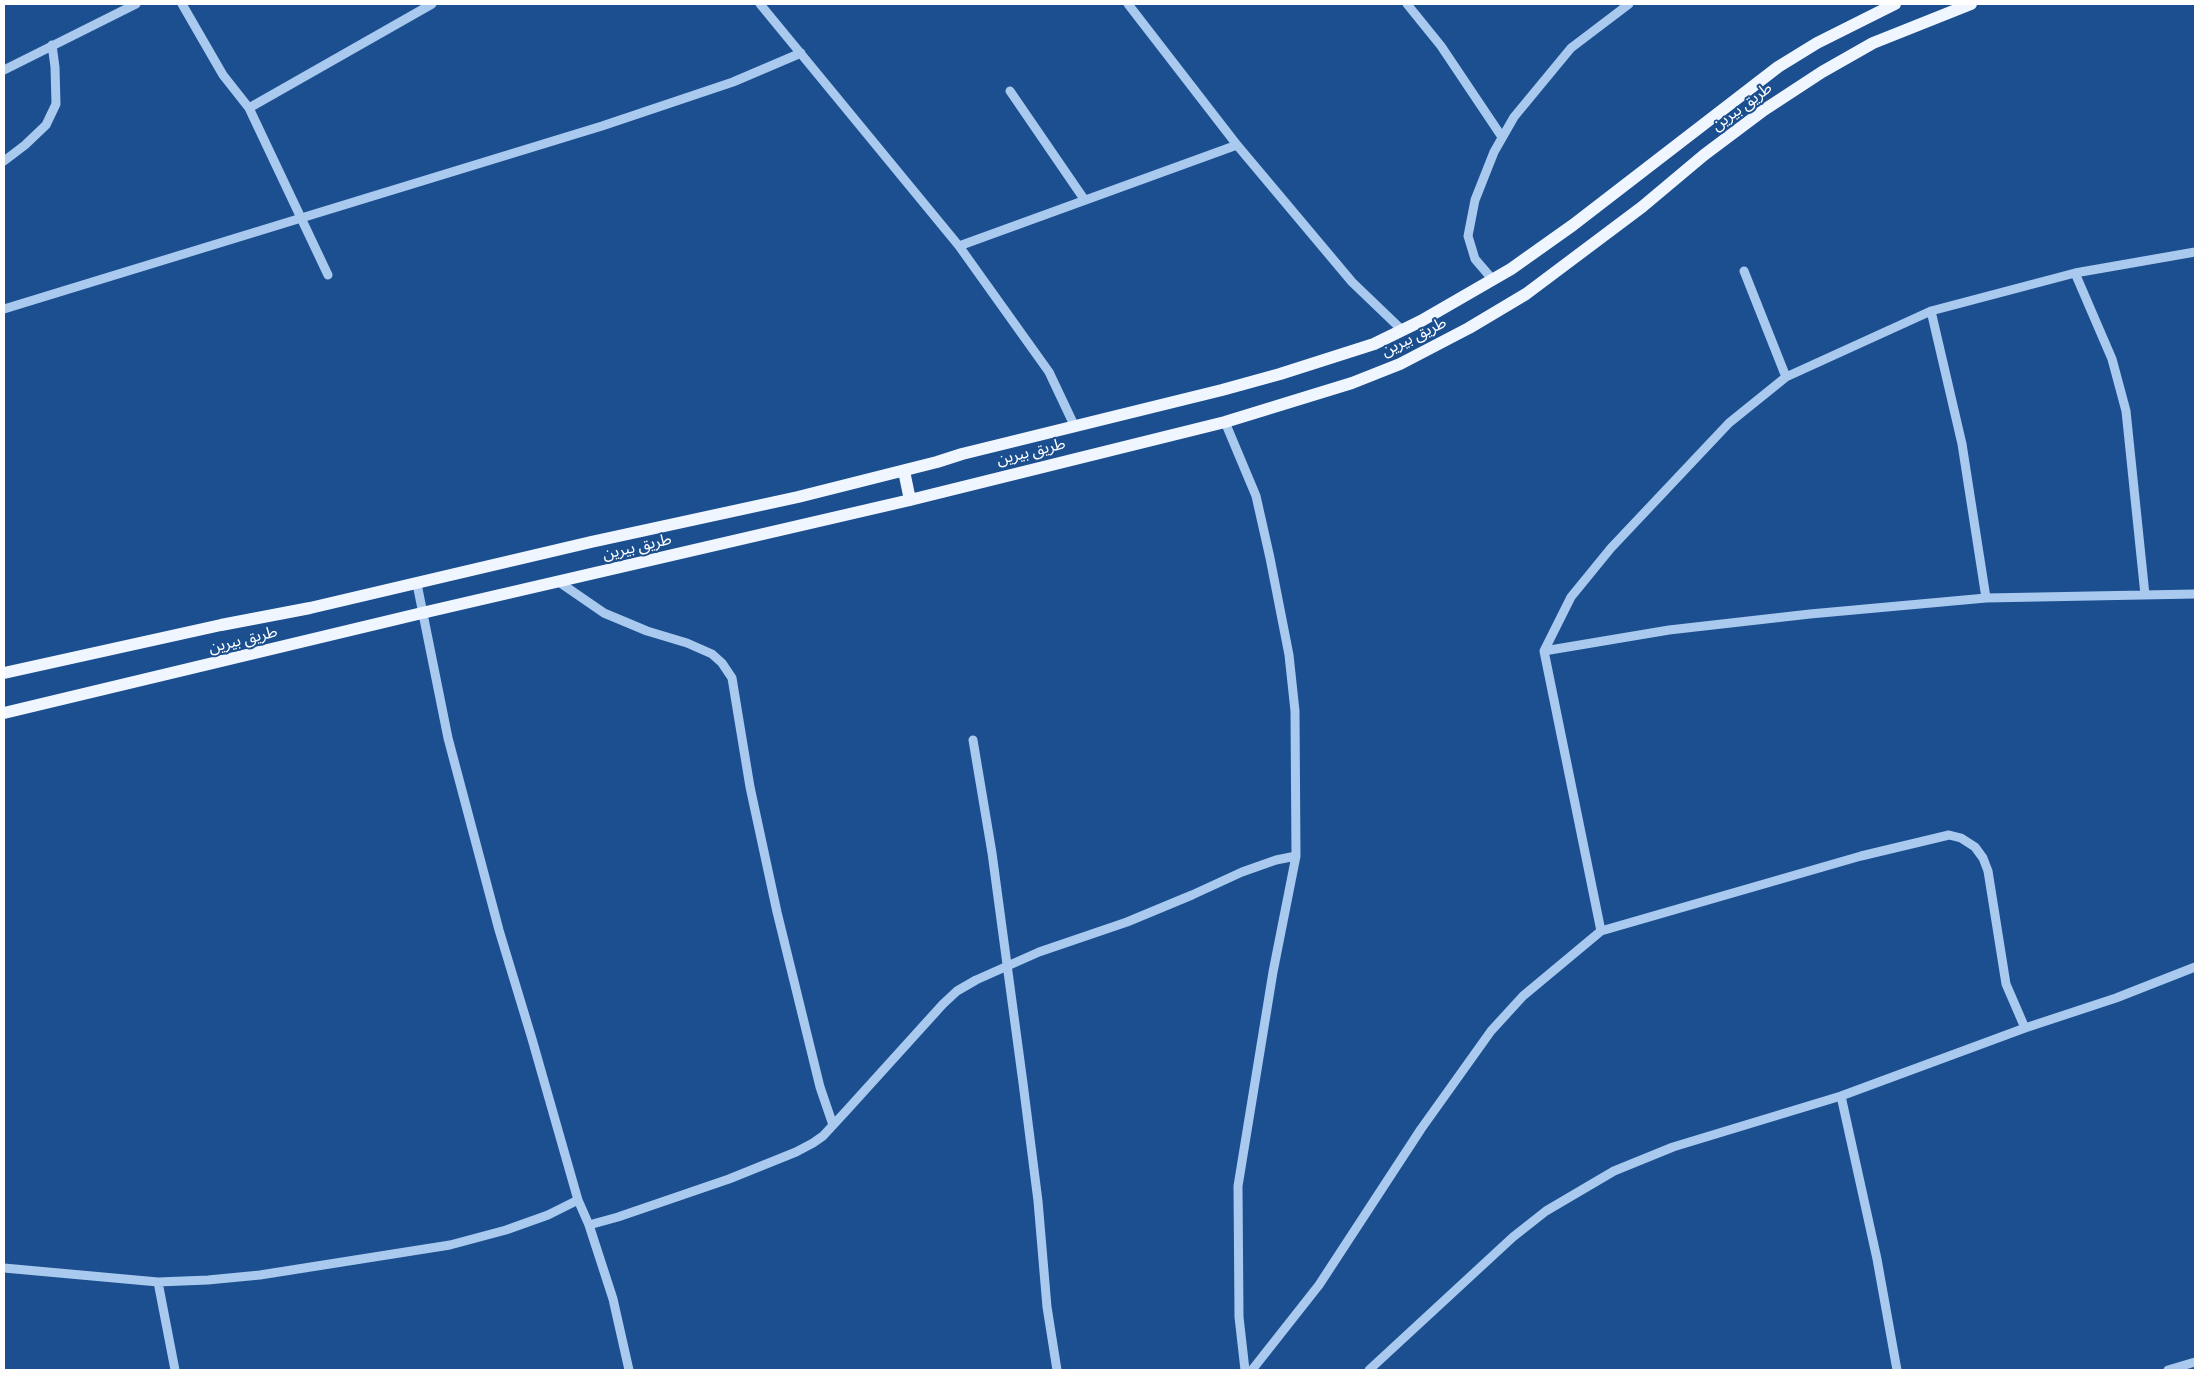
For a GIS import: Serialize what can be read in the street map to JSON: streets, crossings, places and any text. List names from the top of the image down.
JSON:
{
  "streets": {
    "main road": ["طريق بيرين"]
  }
}
